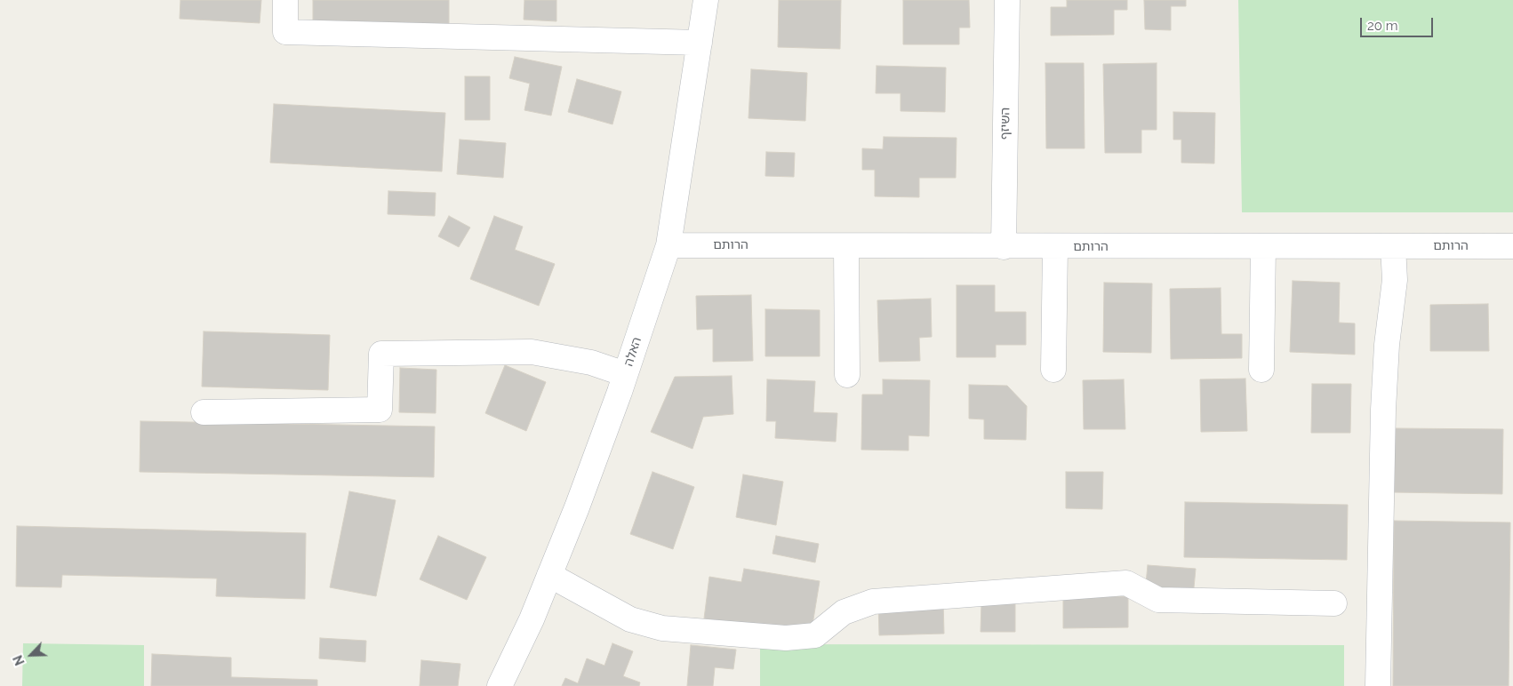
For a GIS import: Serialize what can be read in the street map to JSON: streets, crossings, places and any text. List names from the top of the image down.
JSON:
{
  "streets": {
    "street": ["השיזף", "הרותם", "האלה"]
  },
  "crossings": [
    ["השיזף", "הרותם"],
    ["הרותם", "האלה"]
  ],
  "scale_bar": "20 m",
  "north": "bottom left"
}
